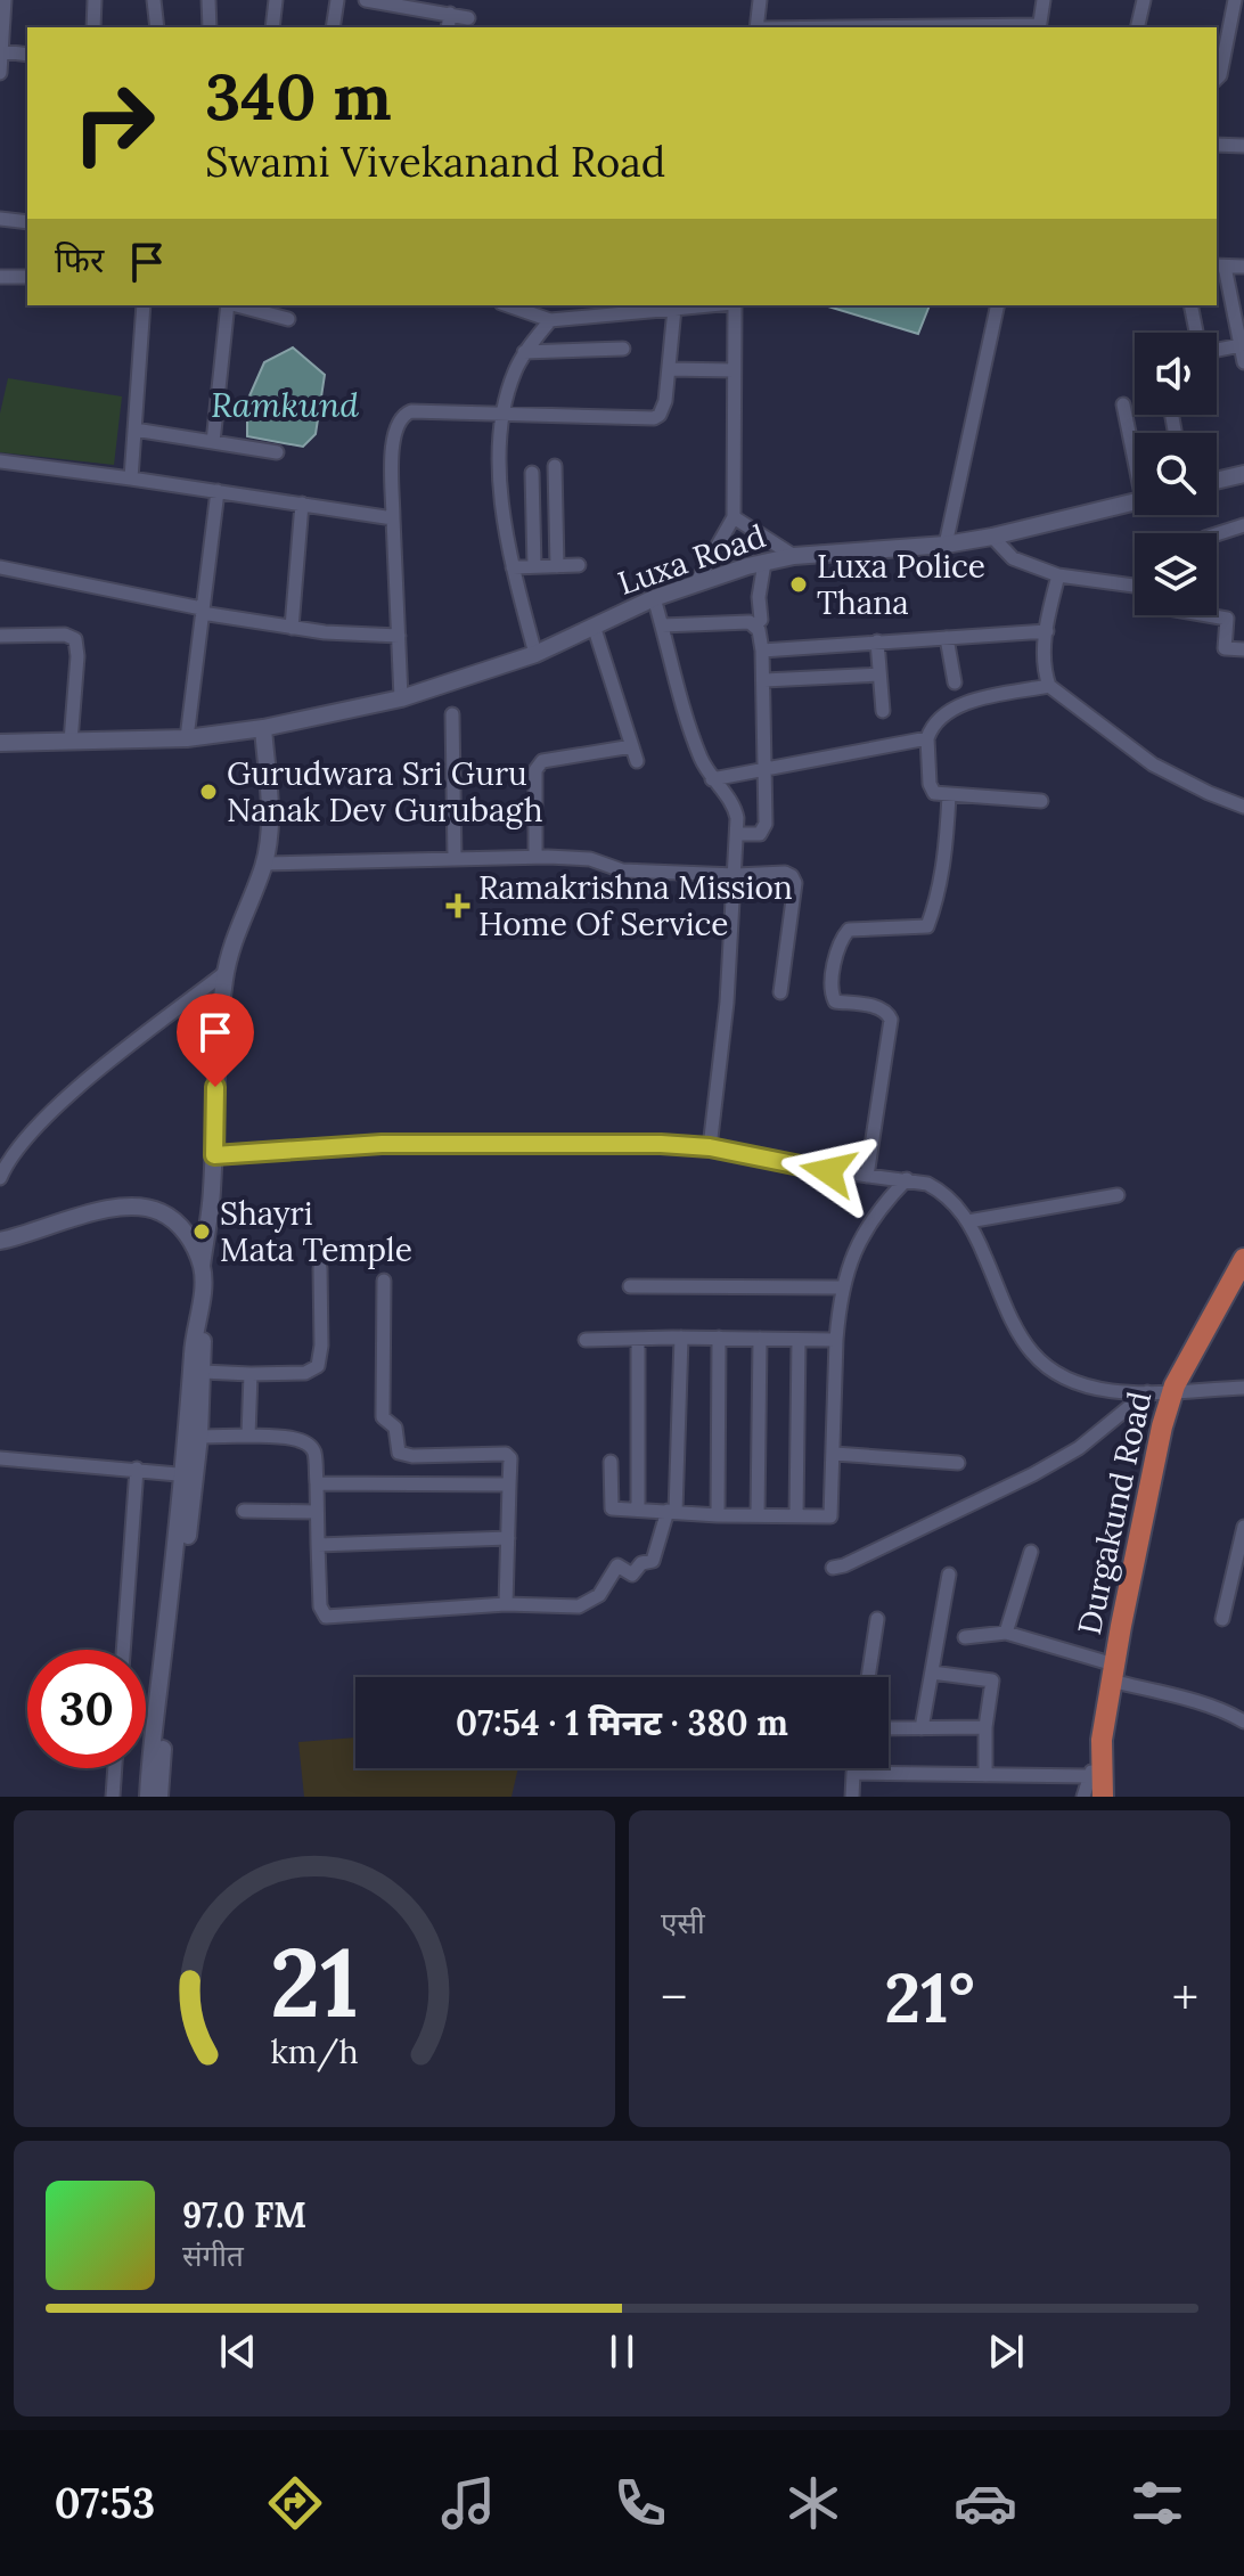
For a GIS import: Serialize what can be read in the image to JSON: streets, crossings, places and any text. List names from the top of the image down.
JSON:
{
  "streets": {
    "main road": ["Durgakund Road"],
    "street": ["Luxa Road"]
  },
  "water": ["Ramkund"],
  "places": {
    "other": ["Luxa Police Thana", "Gurudwara Sri Guru Nanak Dev Gurubagh", "Shayri Mata Temple"],
    "health": ["Ramakrishna Mission Home Of Service"]
  },
  "page": {
    "turn": ["340 m", "Swami Vivekanand Road"],
    "then": "फिर",
    "limit": "30",
    "trip": "07:54 · 1 मिनट · 380 m",
    "tile": "एसी",
    "heat": ["−", "21°", "+"],
    "song": ["97.0 FM", "संगीत"],
    "tabs": "07:53",
    "gauge": ["21", "km/h"]
  }
}
